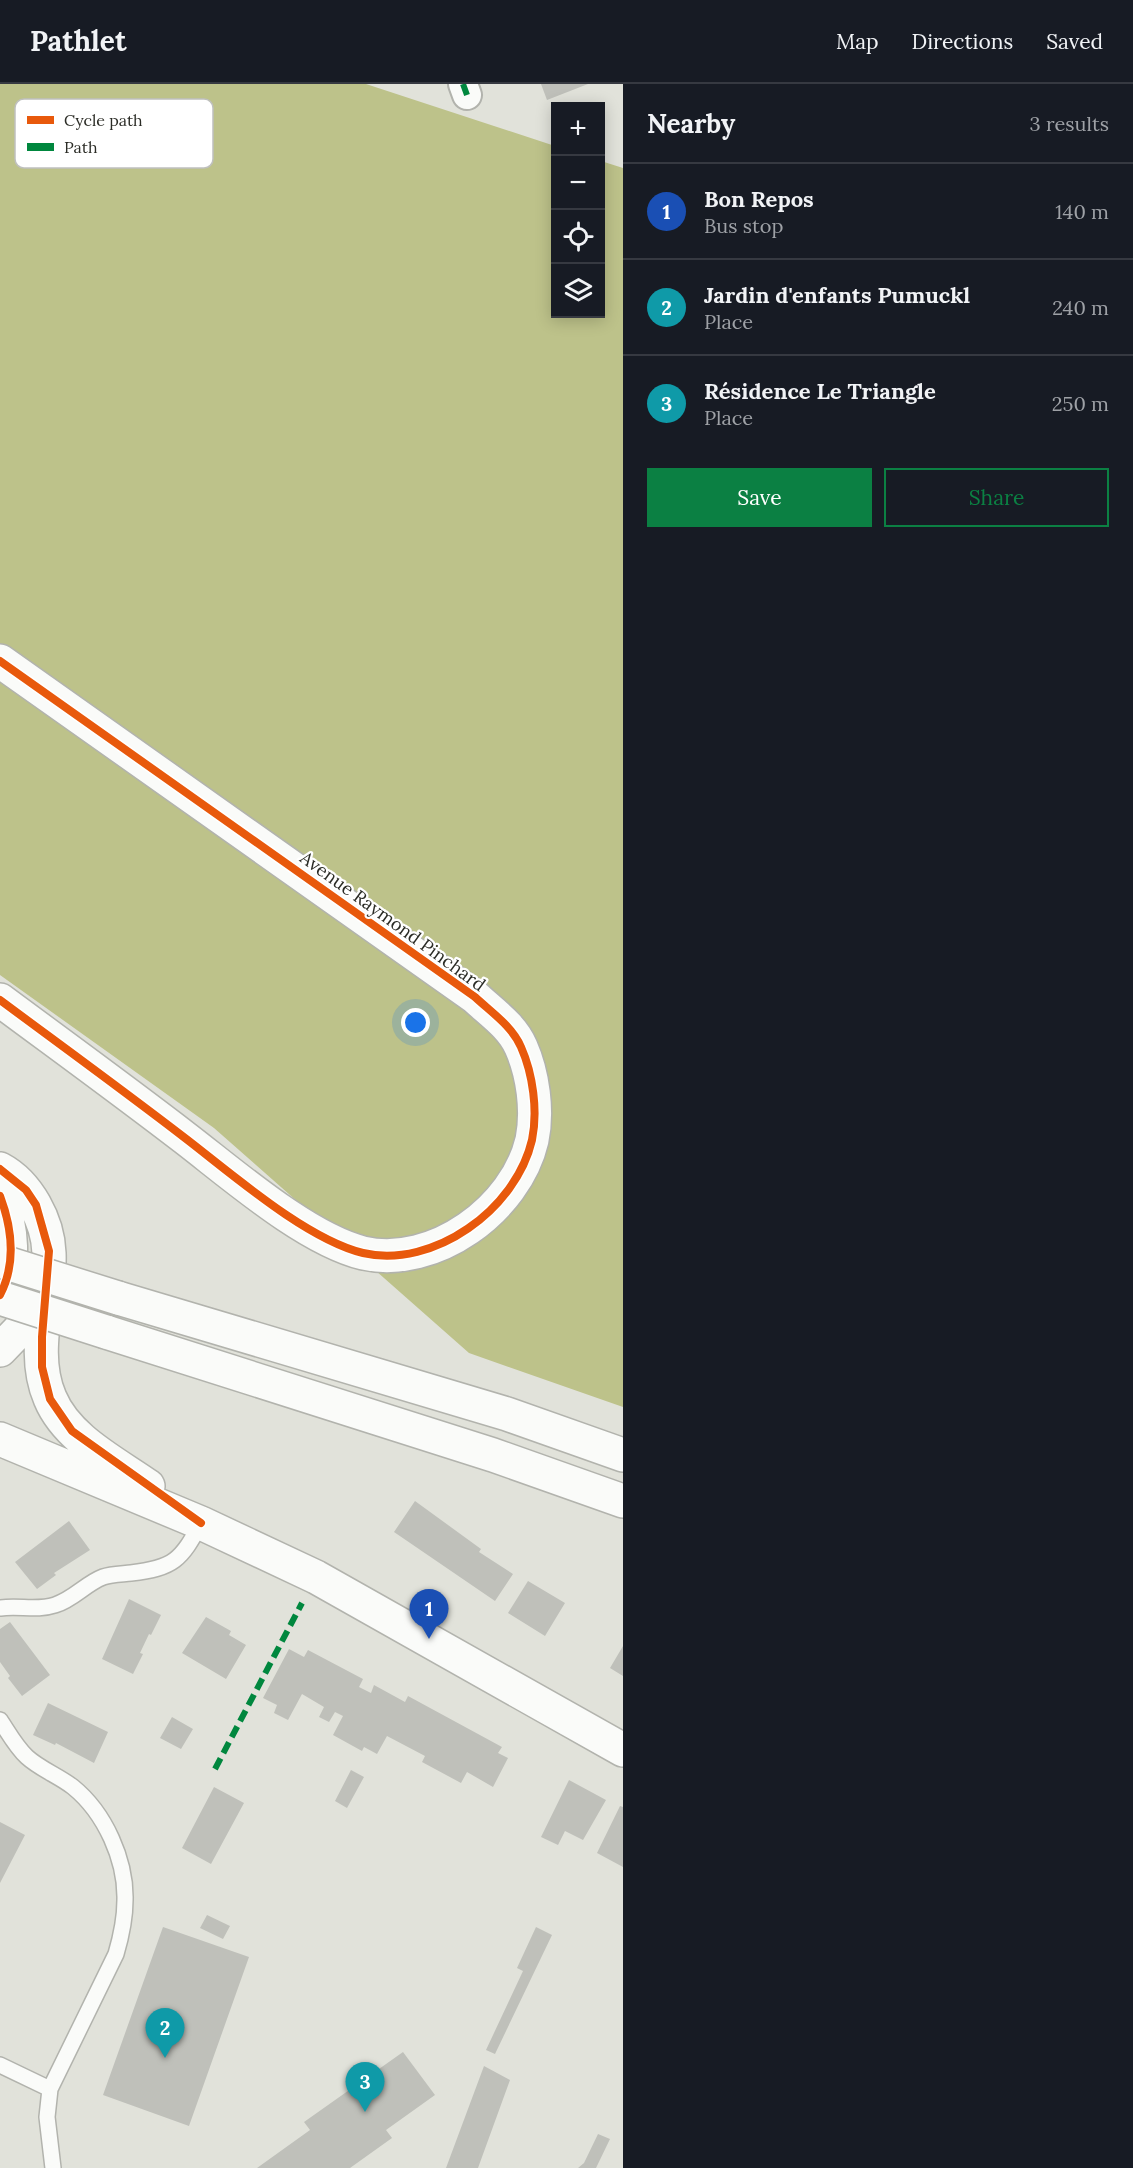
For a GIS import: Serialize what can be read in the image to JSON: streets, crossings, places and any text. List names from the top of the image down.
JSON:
{
  "streets": {
    "main road": ["Avenue Raymond Pinchard"]
  },
  "legend": ["Cycle path", "Path"],
  "page": {
    "header": "Pathlet",
    "nav": ["Map", "Directions", "Saved"],
    "heading": ["Nearby", "3 results"],
    "map_buttons": ["+", "−"],
    "list": [
      {
        "mark": "1",
        "name": "Bon Repos",
        "note": "Bus stop",
        "value": "140 m"
      },
      {
        "mark": "2",
        "name": "Jardin d'enfants Pumuckl",
        "note": "Place",
        "value": "240 m"
      },
      {
        "mark": "3",
        "name": "Résidence Le Triangle",
        "note": "Place",
        "value": "250 m"
      }
    ],
    "buttons": ["Save", "Share"],
    "pins": ["1", "2", "3"]
  }
}
